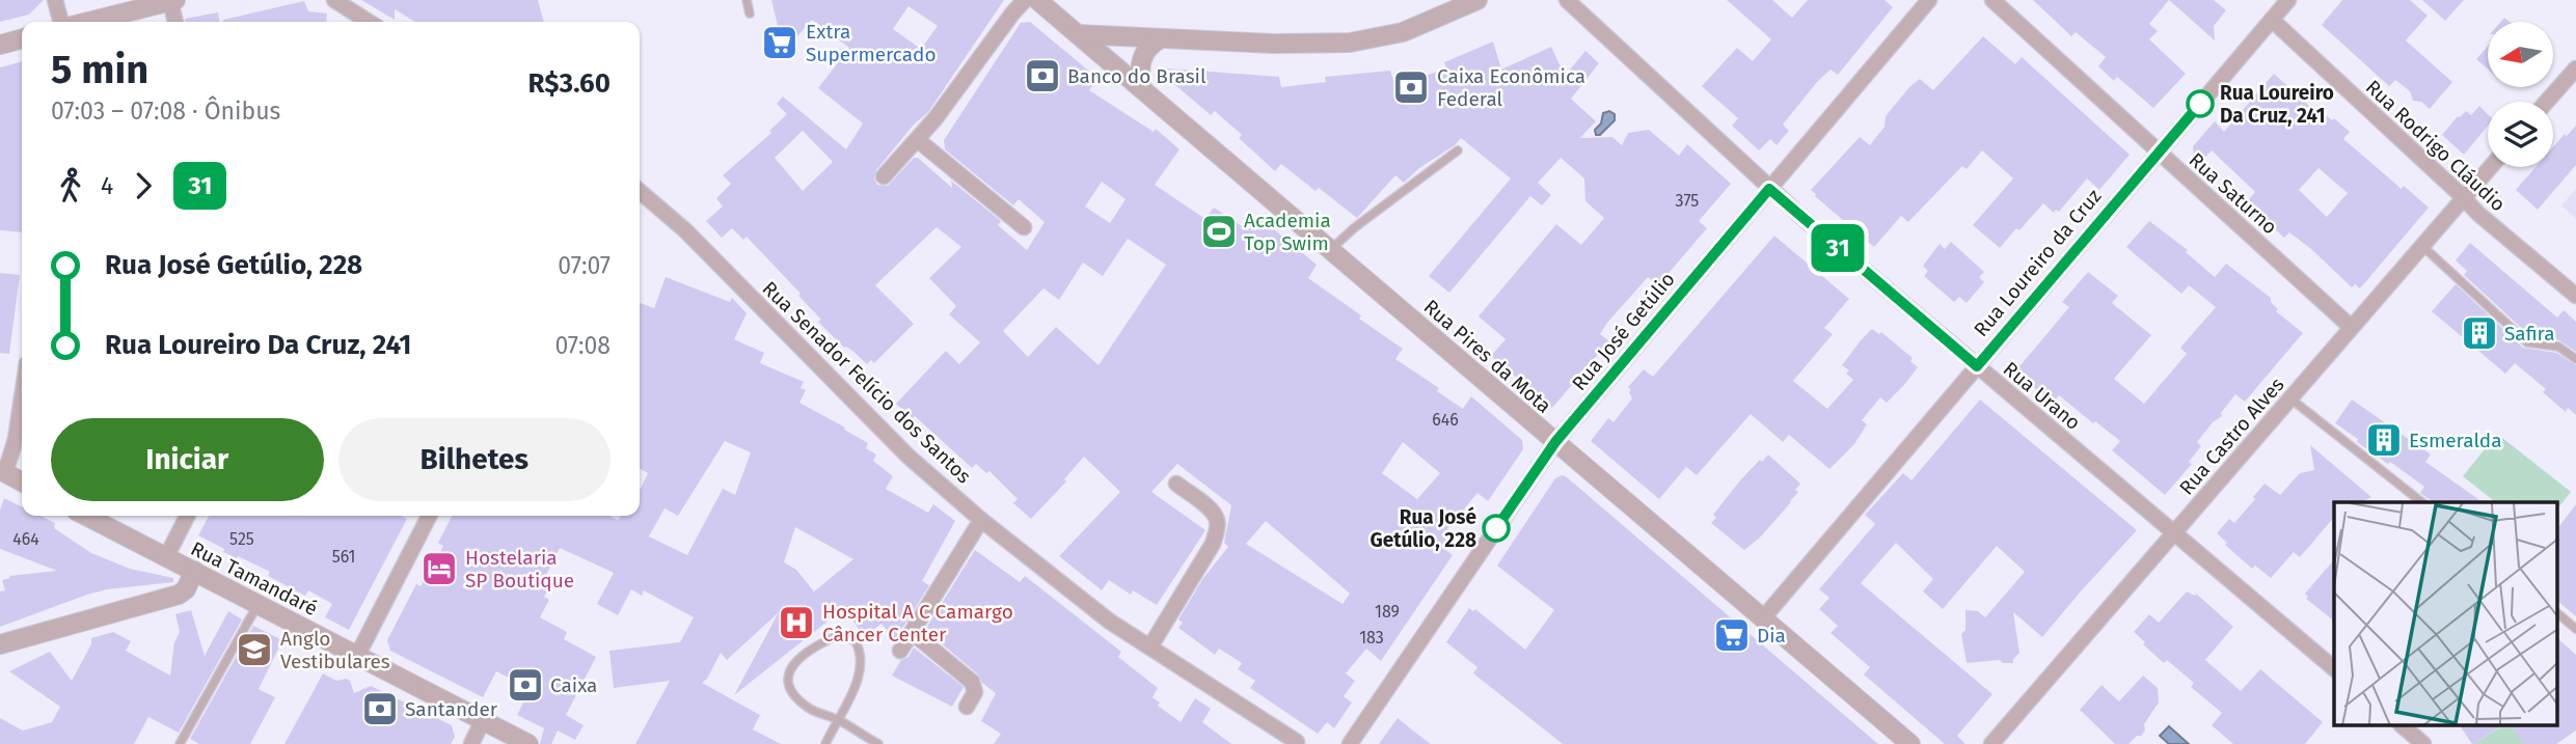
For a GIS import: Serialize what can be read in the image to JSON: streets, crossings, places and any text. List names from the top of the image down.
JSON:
{
  "streets": {
    "street": [
      "Rua Rodrigo Cláudio",
      "Rua Saturno",
      "Rua Loureiro da Cruz",
      "Rua José Getúlio",
      "Rua Pires da Mota",
      "Rua Senador Felício dos Santos",
      "Rua Urano",
      "Rua Castro Alves",
      "Rua Tamandaré"
    ]
  },
  "crossings": [
    ["Rua Rodrigo Cláudio", "Rua Loureiro da Cruz"],
    ["Rua Rodrigo Cláudio", "Rua Castro Alves"],
    ["Rua Saturno", "Rua Loureiro da Cruz"],
    ["Rua Saturno", "Rua Castro Alves"],
    ["Rua Loureiro da Cruz", "Rua Pires da Mota"],
    ["Rua Loureiro da Cruz", "Rua Urano"],
    ["Rua José Getúlio", "Rua Pires da Mota"],
    ["Rua José Getúlio", "Rua Urano"],
    ["Rua Urano", "Rua Castro Alves"]
  ],
  "places": {
    "supermarket": ["Extra Supermercado", "Dia"],
    "bank": [
      "Banco do Brasil",
      "Caixa Econômica Federal",
      "Caixa",
      "Santander"
    ],
    "other": ["Rua Loureiro Da Cruz, 241", "Rua José Getúlio, 228"],
    "sports": ["Academia Top Swim"],
    "building": ["Safira", "Esmeralda"],
    "hotel": ["Hostelaria SP Boutique"],
    "hospital": ["Hospital A C Camargo Câncer Center"],
    "school or university": ["Anglo Vestibulares"]
  },
  "lines": ["bus line 31"],
  "house_numbers": [
    "375",
    "646",
    "464",
    "525",
    "561",
    "189",
    "183"
  ],
  "north": "left",
  "page": {
    "on_map": "31",
    "heading": ["5 min", "07:03 – 07:08 · Ônibus", "R$3.60"],
    "legs": ["4", "31"],
    "list": [
      {
        "name": "Rua José Getúlio, 228",
        "value": "07:07"
      },
      {
        "name": "Rua Loureiro Da Cruz, 241",
        "value": "07:08"
      }
    ],
    "buttons": ["Iniciar", "Bilhetes"]
  }
}
